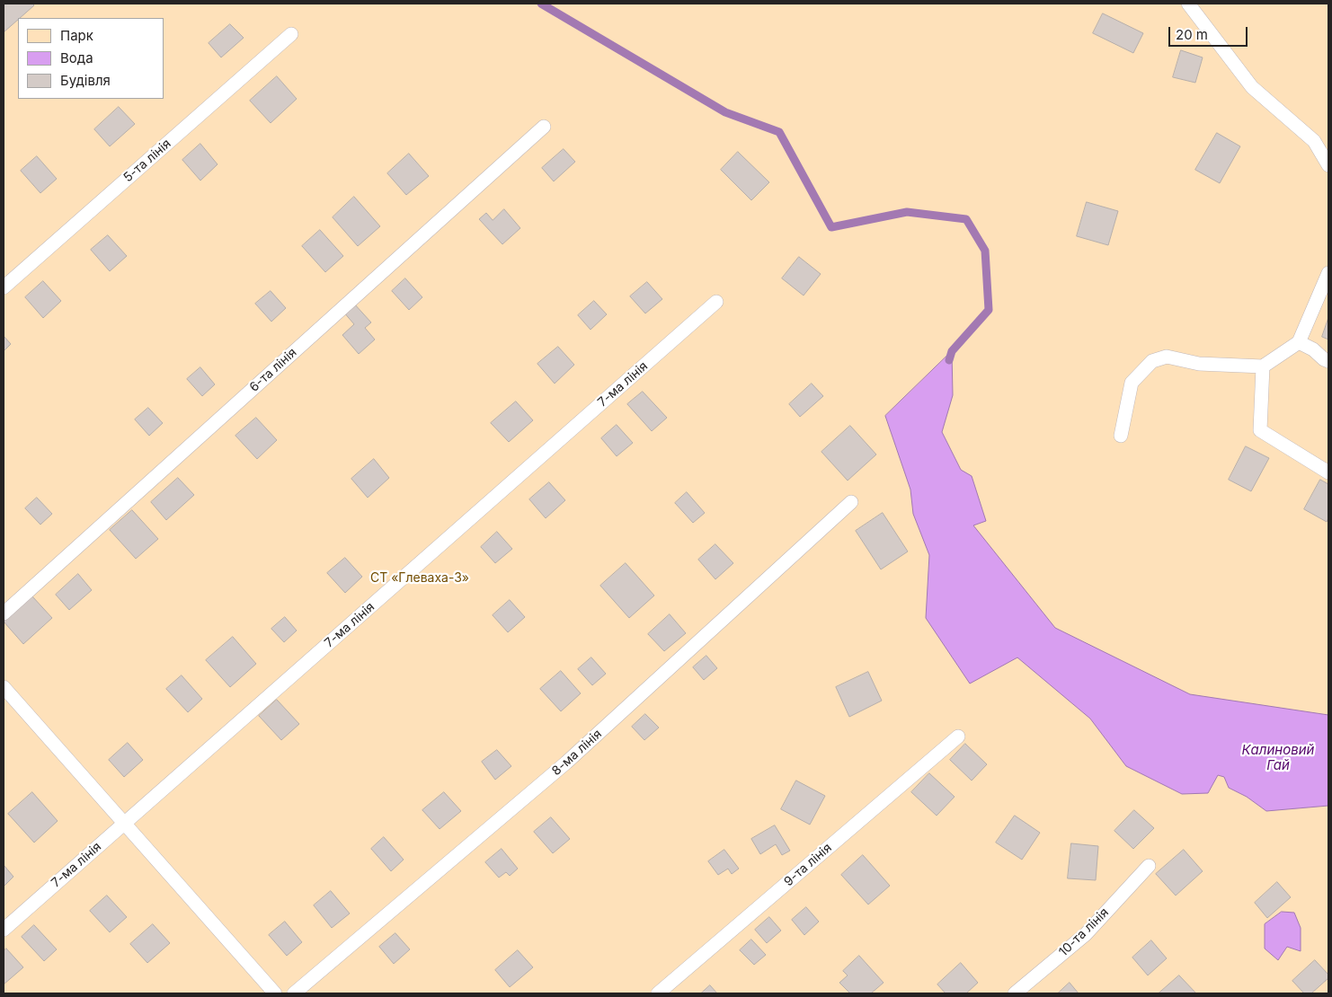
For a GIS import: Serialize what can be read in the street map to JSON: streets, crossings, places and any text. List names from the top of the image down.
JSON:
{
  "streets": {
    "lane": [
      "5-та лінія",
      "6-та лінія",
      "7-ма лінія",
      "8-ма лінія",
      "9-та лінія",
      "10-та лінія"
    ]
  },
  "water": ["Калиновий Гай"],
  "parks": ["СТ «Глеваха-3»"],
  "legend": ["Парк", "Вода", "Будівля"],
  "scale_bar": "20 m"
}
